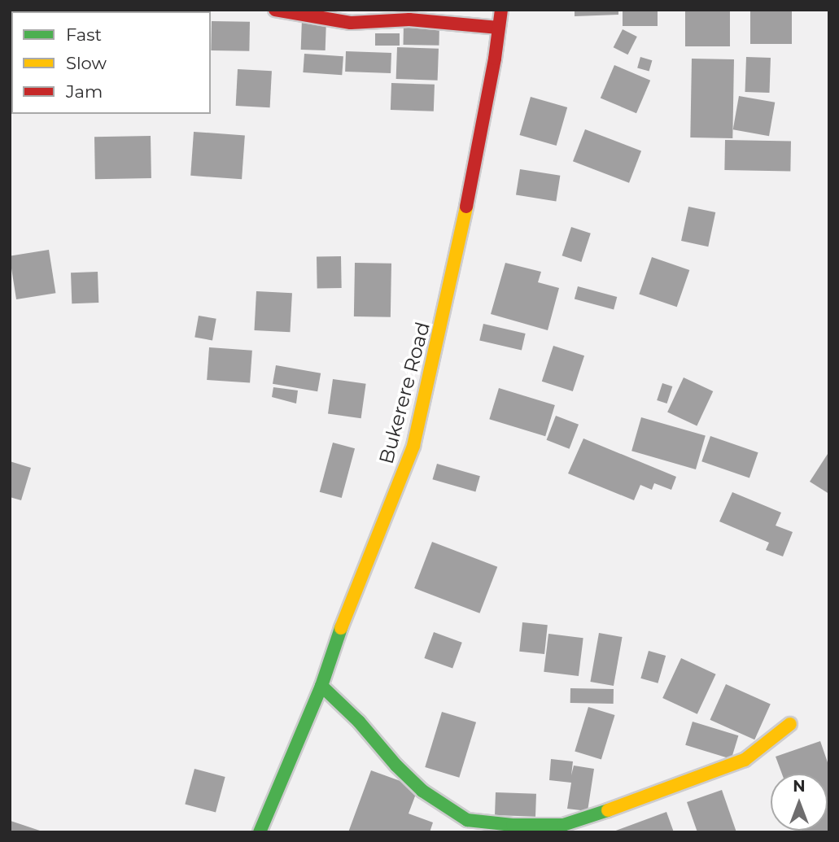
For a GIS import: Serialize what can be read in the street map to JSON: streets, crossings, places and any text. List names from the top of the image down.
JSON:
{
  "streets": {
    "street": ["Bukerere Road"]
  },
  "legend": ["Fast", "Slow", "Jam"],
  "north": "top"
}
